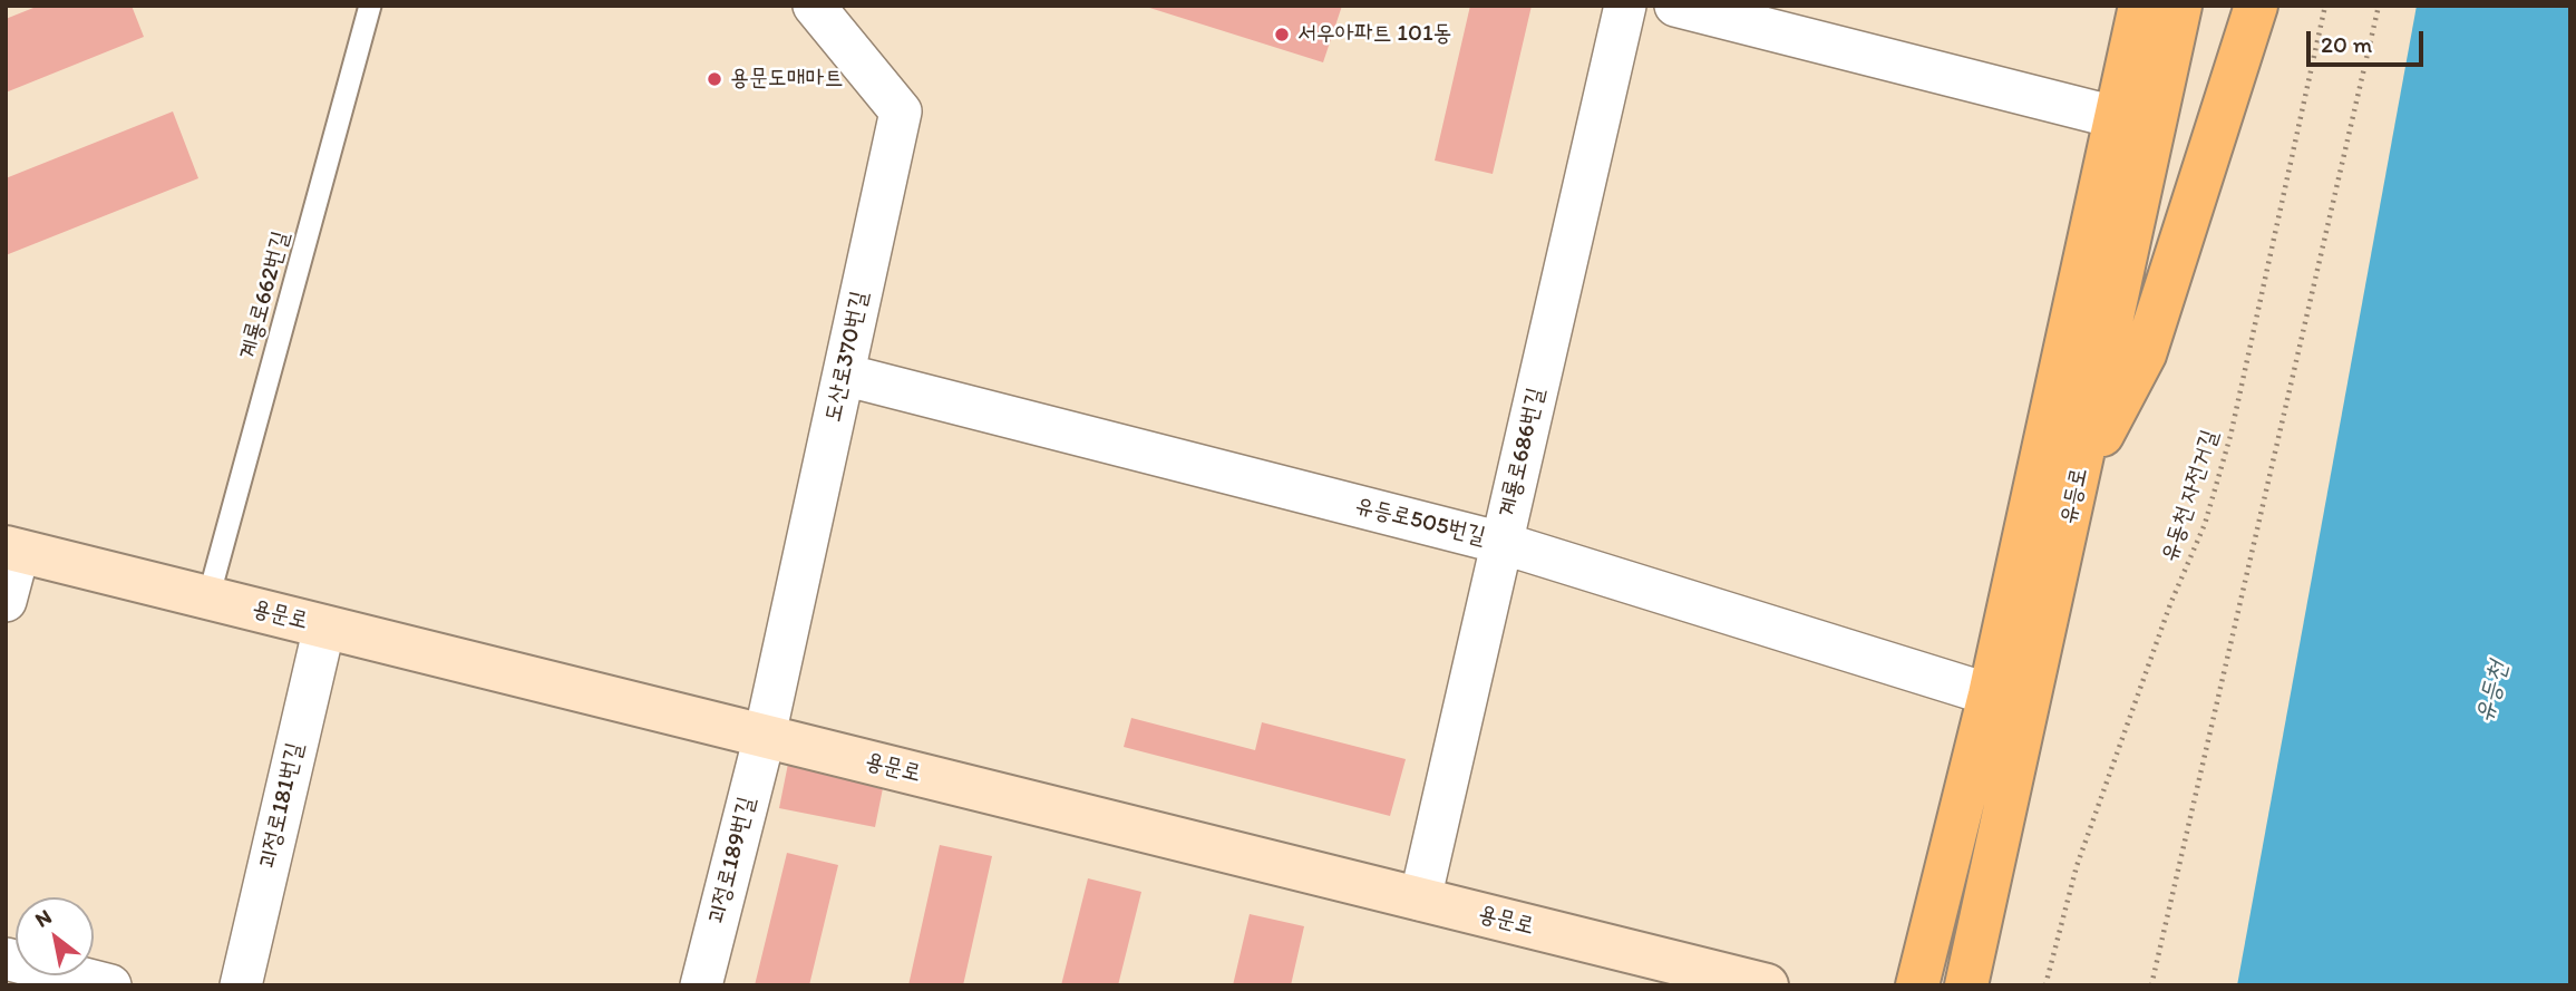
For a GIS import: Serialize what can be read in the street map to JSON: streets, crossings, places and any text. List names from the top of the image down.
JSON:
{
  "streets": {
    "main road": ["유등로"],
    "street": [
      "도산로370번길",
      "계룡로686번길",
      "유등로505번길",
      "용문로",
      "괴정로181번길",
      "괴정로189번길"
    ],
    "lane": ["계룡로662번길"],
    "path": ["유동천 자전거길"]
  },
  "crossings": [
    ["계룡로662번길", "용문로"],
    ["도산로370번길", "유등로505번길"],
    ["도산로370번길", "용문로"],
    ["도산로370번길", "괴정로189번길"],
    ["계룡로686번길", "유등로505번길"],
    ["계룡로686번길", "용문로"],
    ["유등로", "유등로505번길"],
    ["용문로", "괴정로181번길"],
    ["용문로", "괴정로189번길"]
  ],
  "water": ["유등천"],
  "places": ["서우아파트 101동", "용문도매마트"],
  "scale_bar": "20 m",
  "north": "top left"
}
